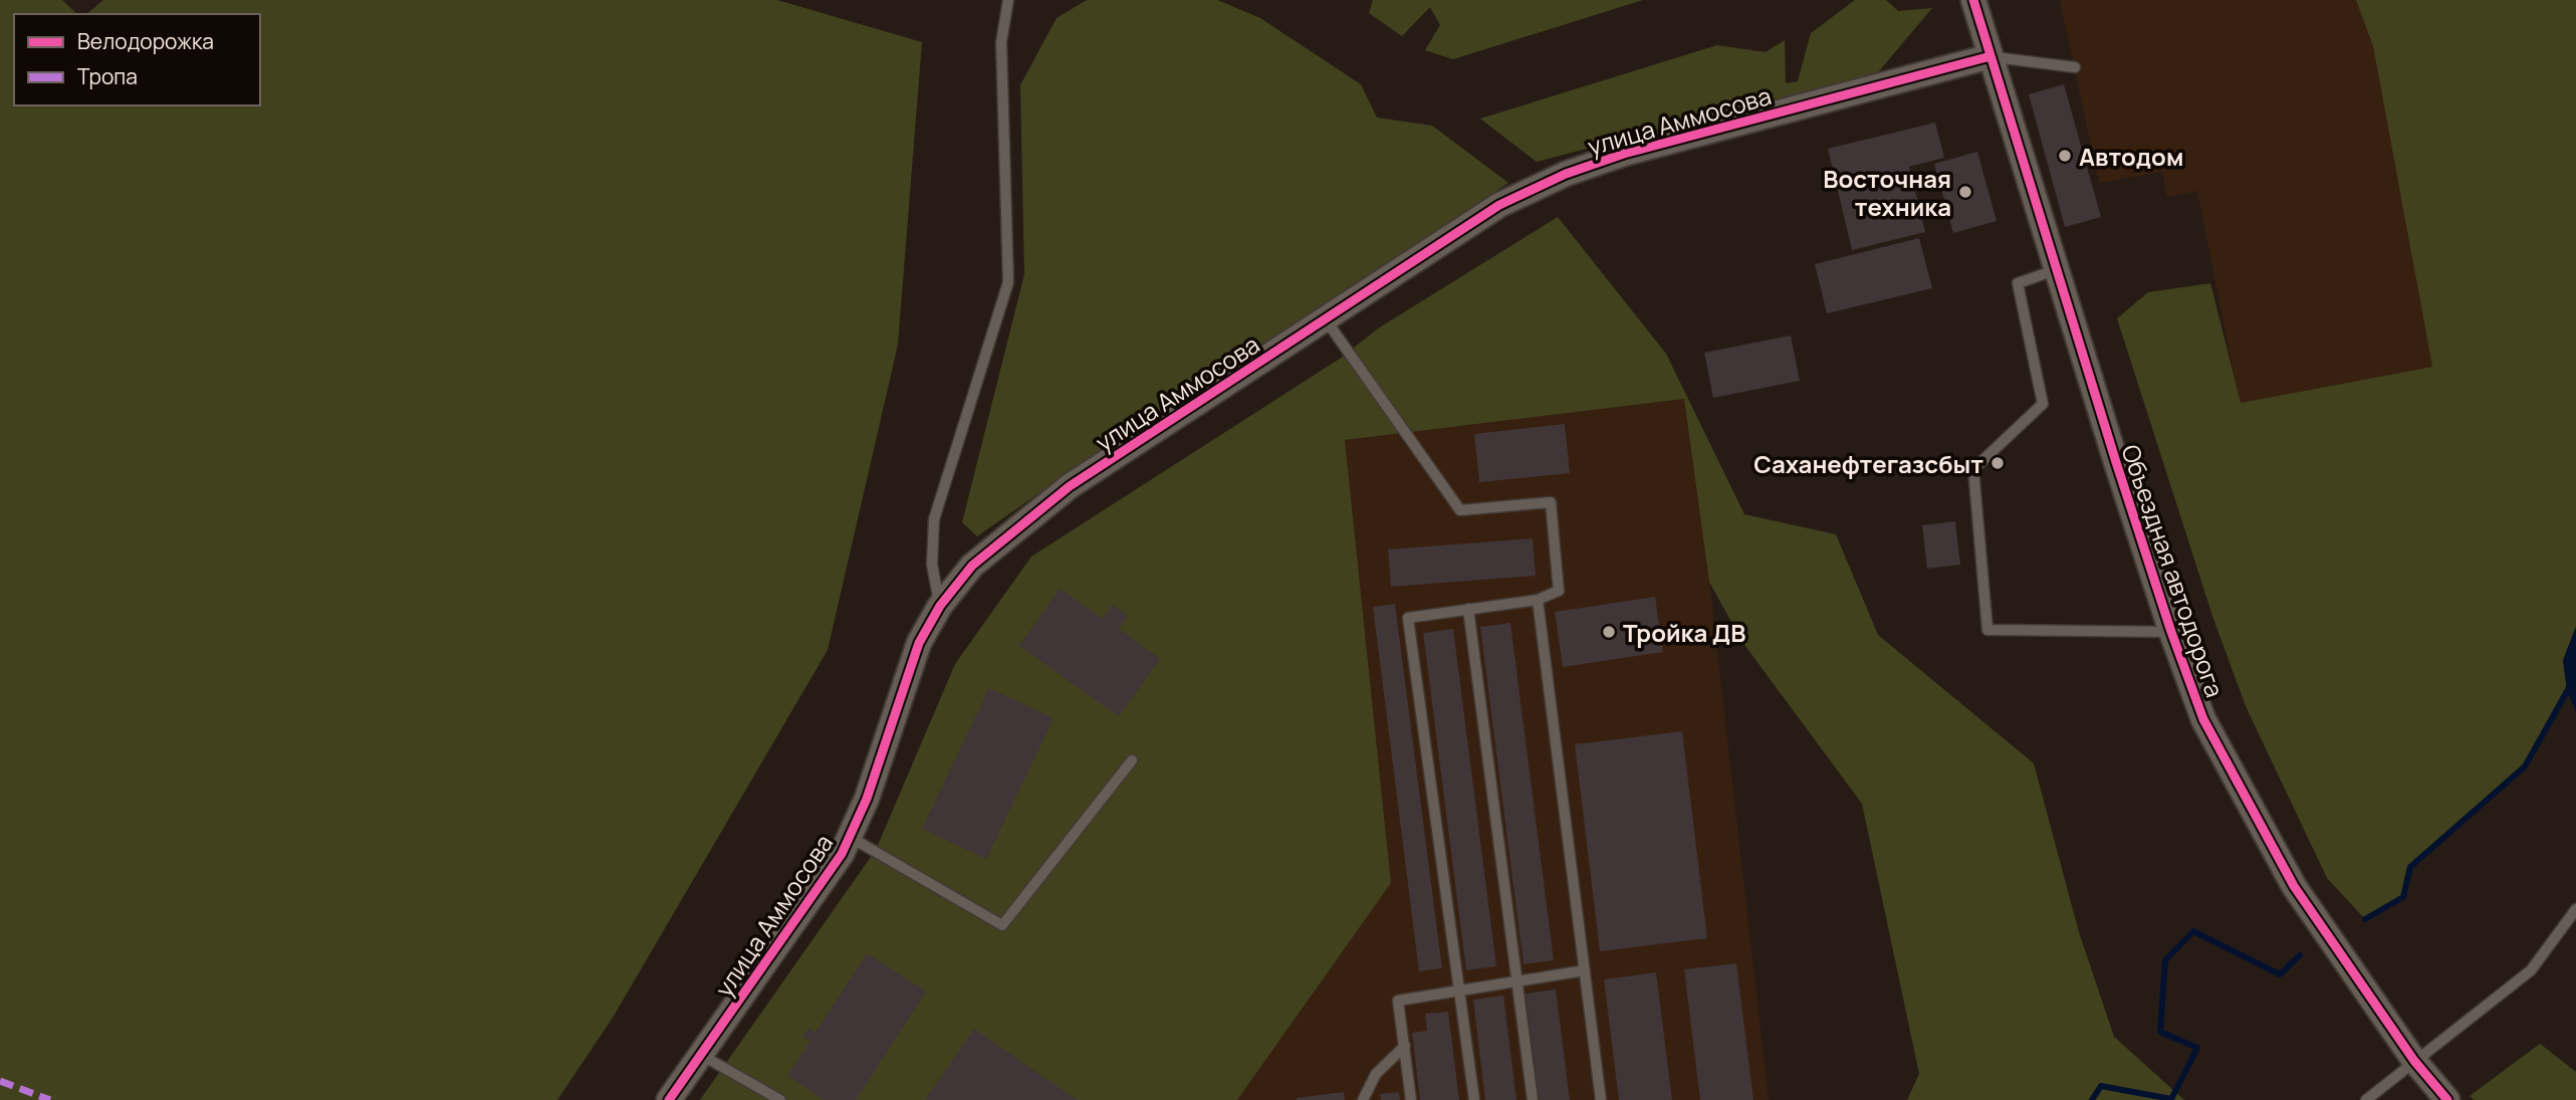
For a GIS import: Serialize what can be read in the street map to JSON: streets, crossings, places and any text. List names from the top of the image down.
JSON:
{
  "streets": {
    "street": ["улица Аммосова", "Объездная автодорога"]
  },
  "crossings": [
    ["улица Аммосова", "Объездная автодорога"]
  ],
  "places": [
    "Автодом",
    "Восточная техника",
    "Саханефтегазсбыт",
    "Тройка ДВ"
  ],
  "legend": ["Велодорожка", "Тропа"]
}
